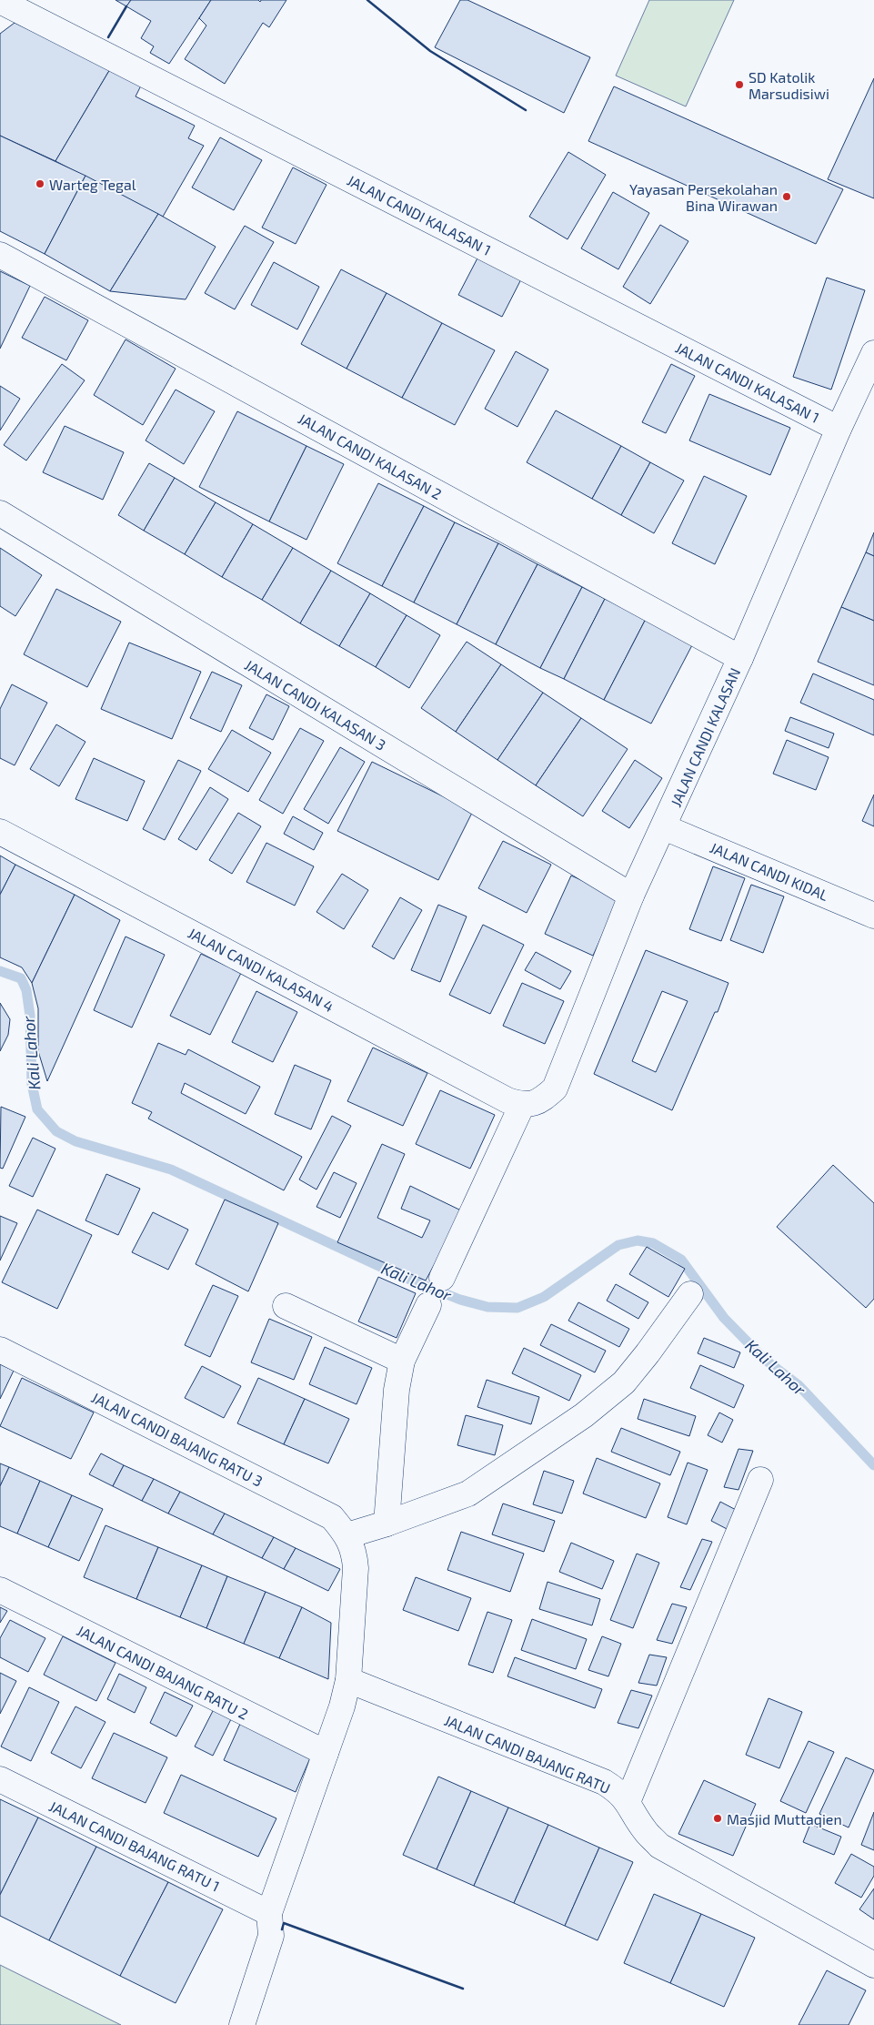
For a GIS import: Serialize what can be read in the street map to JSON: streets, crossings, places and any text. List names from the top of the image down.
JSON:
{
  "streets": {
    "street": [
      "JALAN CANDI KALASAN 1",
      "JALAN CANDI KALASAN 2",
      "JALAN CANDI KALASAN 3",
      "JALAN CANDI KALASAN",
      "JALAN CANDI KIDAL",
      "JALAN CANDI KALASAN 4",
      "JALAN CANDI BAJANG RATU 3",
      "JALAN CANDI BAJANG RATU 2",
      "JALAN CANDI BAJANG RATU",
      "JALAN CANDI BAJANG RATU 1"
    ]
  },
  "crossings": [
    ["JALAN CANDI KALASAN 1", "JALAN CANDI KALASAN"],
    ["JALAN CANDI KALASAN 2", "JALAN CANDI KALASAN"],
    ["JALAN CANDI KALASAN 3", "JALAN CANDI KALASAN"],
    ["JALAN CANDI KALASAN", "JALAN CANDI KIDAL"],
    ["JALAN CANDI KALASAN", "JALAN CANDI KALASAN 4"]
  ],
  "water": ["Kali Lahor"],
  "places": [
    "SD Katolik Marsudisiwi",
    "Warteg Tegal",
    "Yayasan Persekolahan Bina Wirawan",
    "Masjid Muttaqien"
  ]
}
